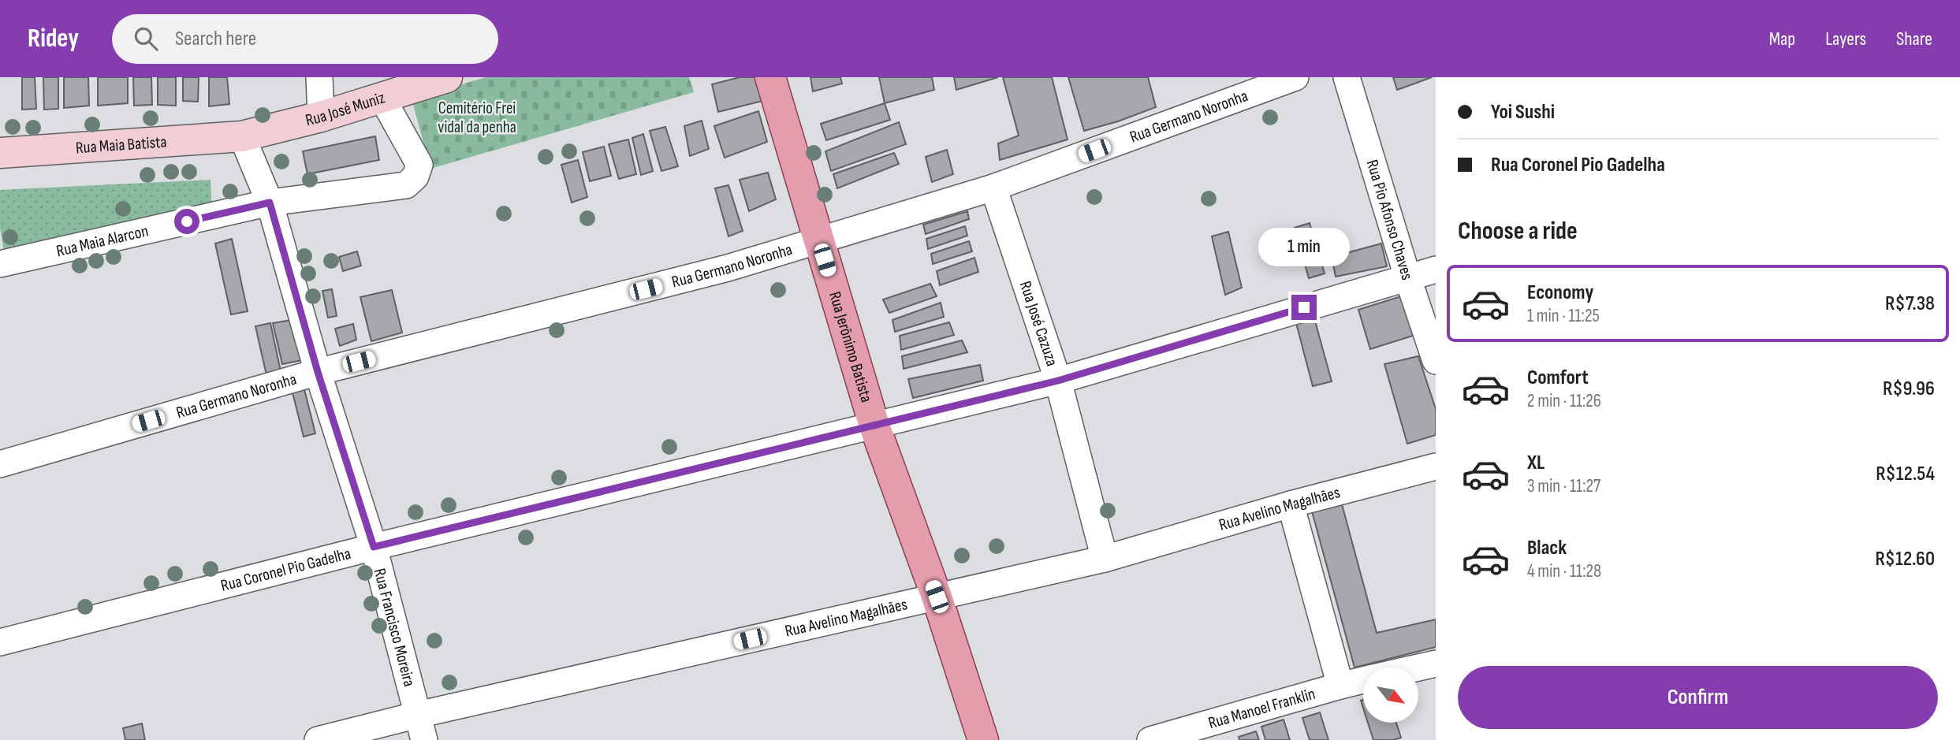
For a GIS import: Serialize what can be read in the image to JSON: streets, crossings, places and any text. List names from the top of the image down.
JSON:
{
  "streets": {
    "main road": ["Rua José Muniz", "Rua Maia Batista", "Rua Jerônimo Batista"],
    "street": [
      "Rua Germano Noronha",
      "Rua Pio Afonso Chaves",
      "Rua Maia Alarcon",
      "Rua José Cazuza",
      "Rua Avelino Magalhães",
      "Rua Coronel Pio Gadelha",
      "Rua Francisco Moreira",
      "Rua Manoel Franklin"
    ]
  },
  "crossings": [
    ["Rua José Muniz", "Rua Maia Batista"],
    ["Rua José Muniz", "Rua Maia Alarcon"],
    ["Rua José Muniz", "Rua Francisco Moreira"],
    ["Rua Germano Noronha", "Rua José Cazuza"],
    ["Rua Germano Noronha", "Rua Jerônimo Batista"],
    ["Rua Germano Noronha", "Rua Francisco Moreira"],
    ["Rua Maia Batista", "Rua Francisco Moreira"],
    ["Rua Pio Afonso Chaves", "Rua Coronel Pio Gadelha"],
    ["Rua Maia Alarcon", "Rua Francisco Moreira"],
    ["Rua José Cazuza", "Rua Avelino Magalhães"],
    ["Rua José Cazuza", "Rua Coronel Pio Gadelha"],
    ["Rua Jerônimo Batista", "Rua Avelino Magalhães"],
    ["Rua Jerônimo Batista", "Rua Coronel Pio Gadelha"],
    ["Rua Avelino Magalhães", "Rua Francisco Moreira"],
    ["Rua Coronel Pio Gadelha", "Rua Francisco Moreira"]
  ],
  "parks": ["Cemitério Frei vidal da penha"],
  "north": "bottom right",
  "page": {
    "header": "Ridey",
    "search": "Search here",
    "nav": ["Map", "Layers", "Share"],
    "banner": ["Yoi Sushi", "Rua Coronel Pio Gadelha"],
    "heading": "Choose a ride",
    "bubble": "1 min",
    "list": [
      {
        "name": "Economy",
        "note": "1 min · 11:25",
        "value": "R$7.38"
      },
      {
        "name": "Comfort",
        "note": "2 min · 11:26",
        "value": "R$9.96"
      },
      {
        "name": "XL",
        "note": "3 min · 11:27",
        "value": "R$12.54"
      },
      {
        "name": "Black",
        "note": "4 min · 11:28",
        "value": "R$12.60"
      }
    ],
    "buttons": "Confirm"
  }
}
